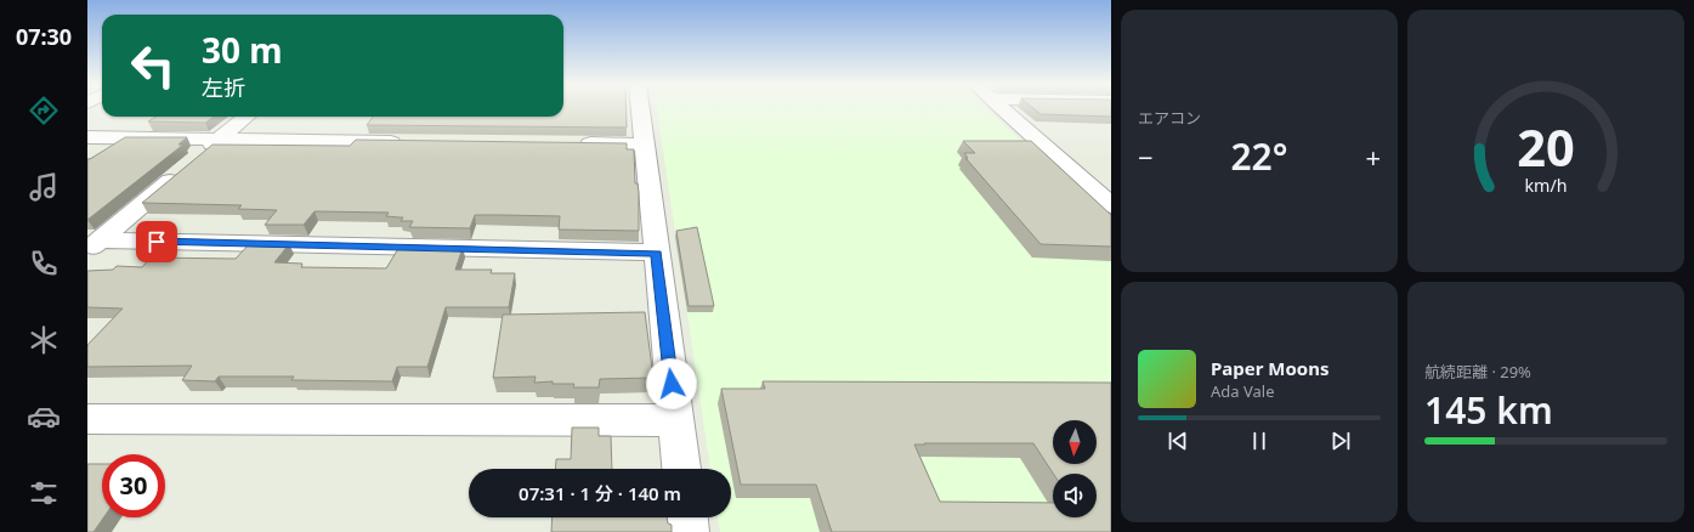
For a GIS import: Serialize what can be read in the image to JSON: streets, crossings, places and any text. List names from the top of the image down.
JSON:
{
  "north": "bottom",
  "page": {
    "tabs": "07:30",
    "tile": [
      "エアコン",
      ["航続距離 · 29%", "145 km"]
    ],
    "turn": ["30 m", "左折"],
    "heat": ["−", "22°", "+"],
    "song": ["Paper Moons", "Ada Vale"],
    "limit": "30",
    "trip": "07:31 · 1 分 · 140 m",
    "gauge": ["20", "km/h"]
  }
}
